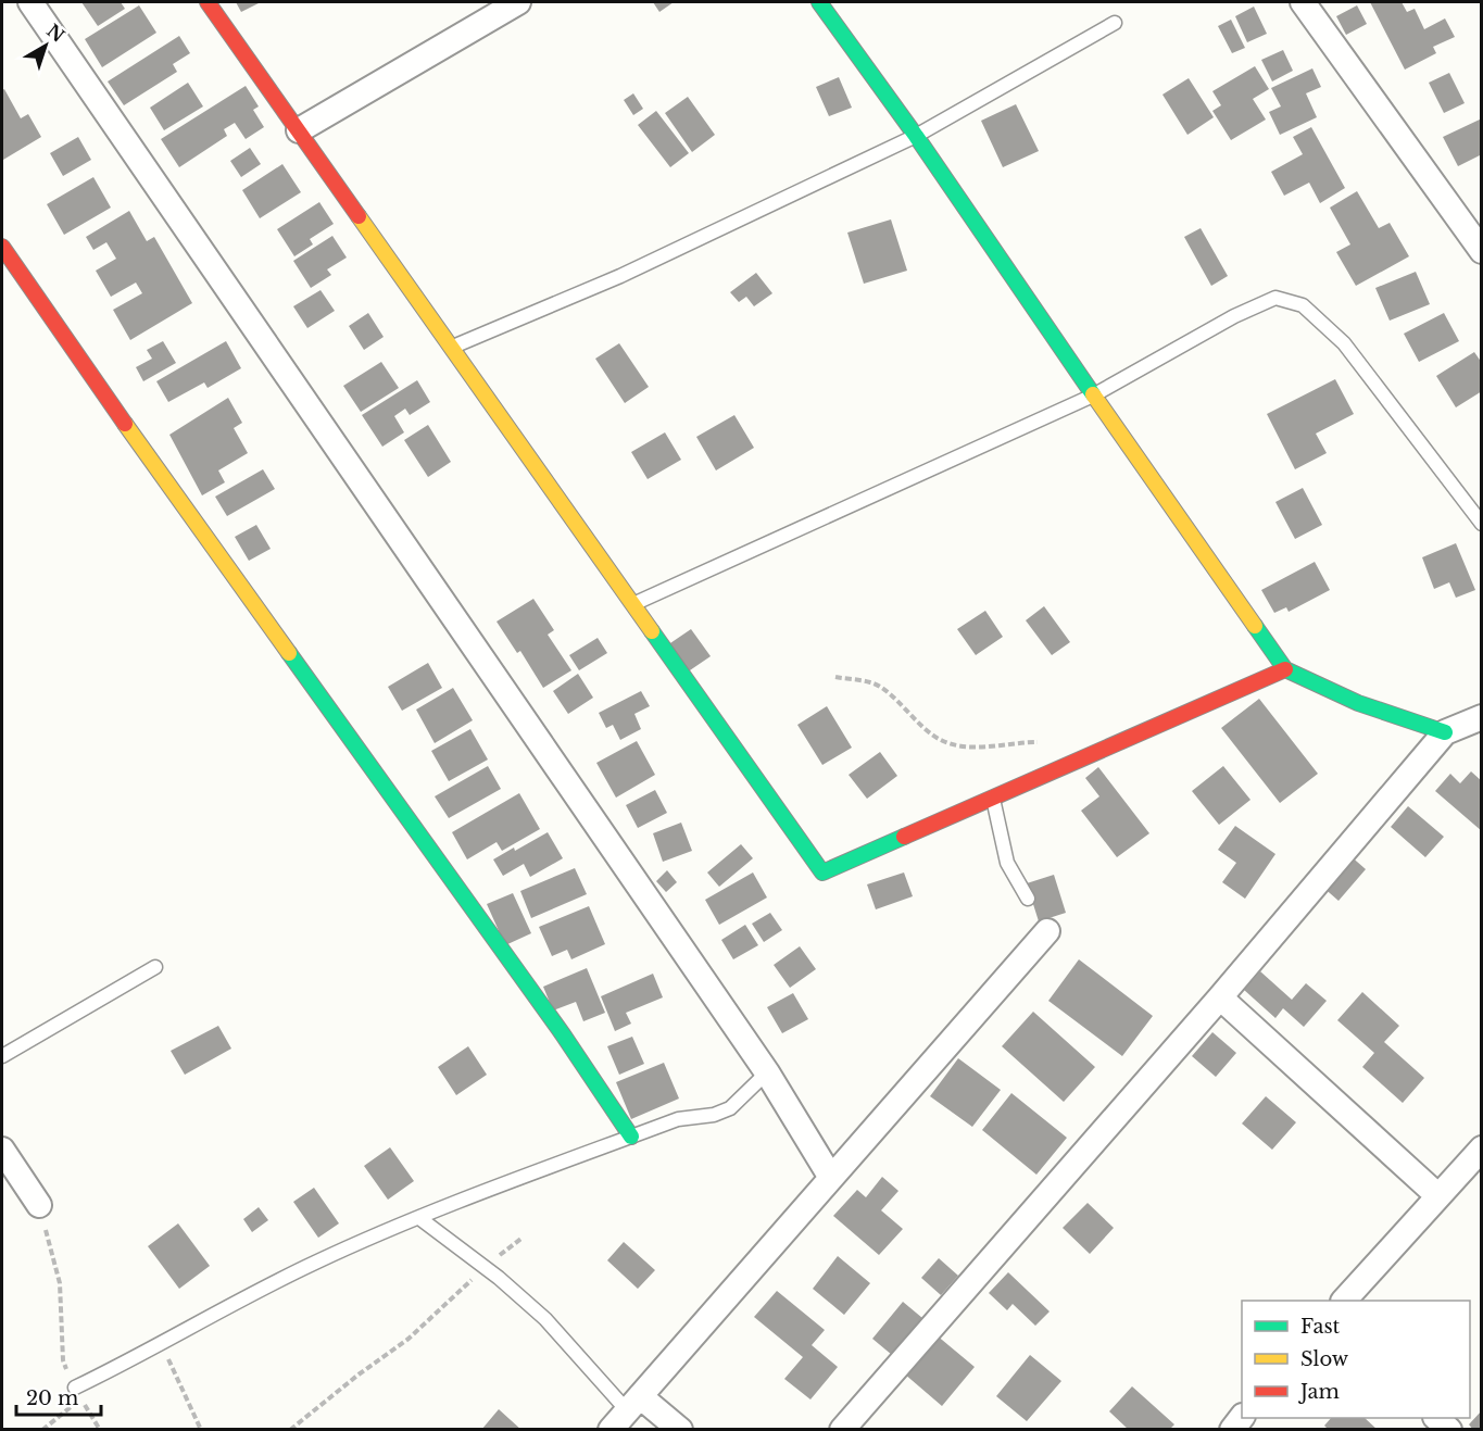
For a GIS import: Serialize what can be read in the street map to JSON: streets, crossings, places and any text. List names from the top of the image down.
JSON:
{
  "legend": ["Fast", "Slow", "Jam"],
  "scale_bar": "20 m",
  "north": "top right"
}
